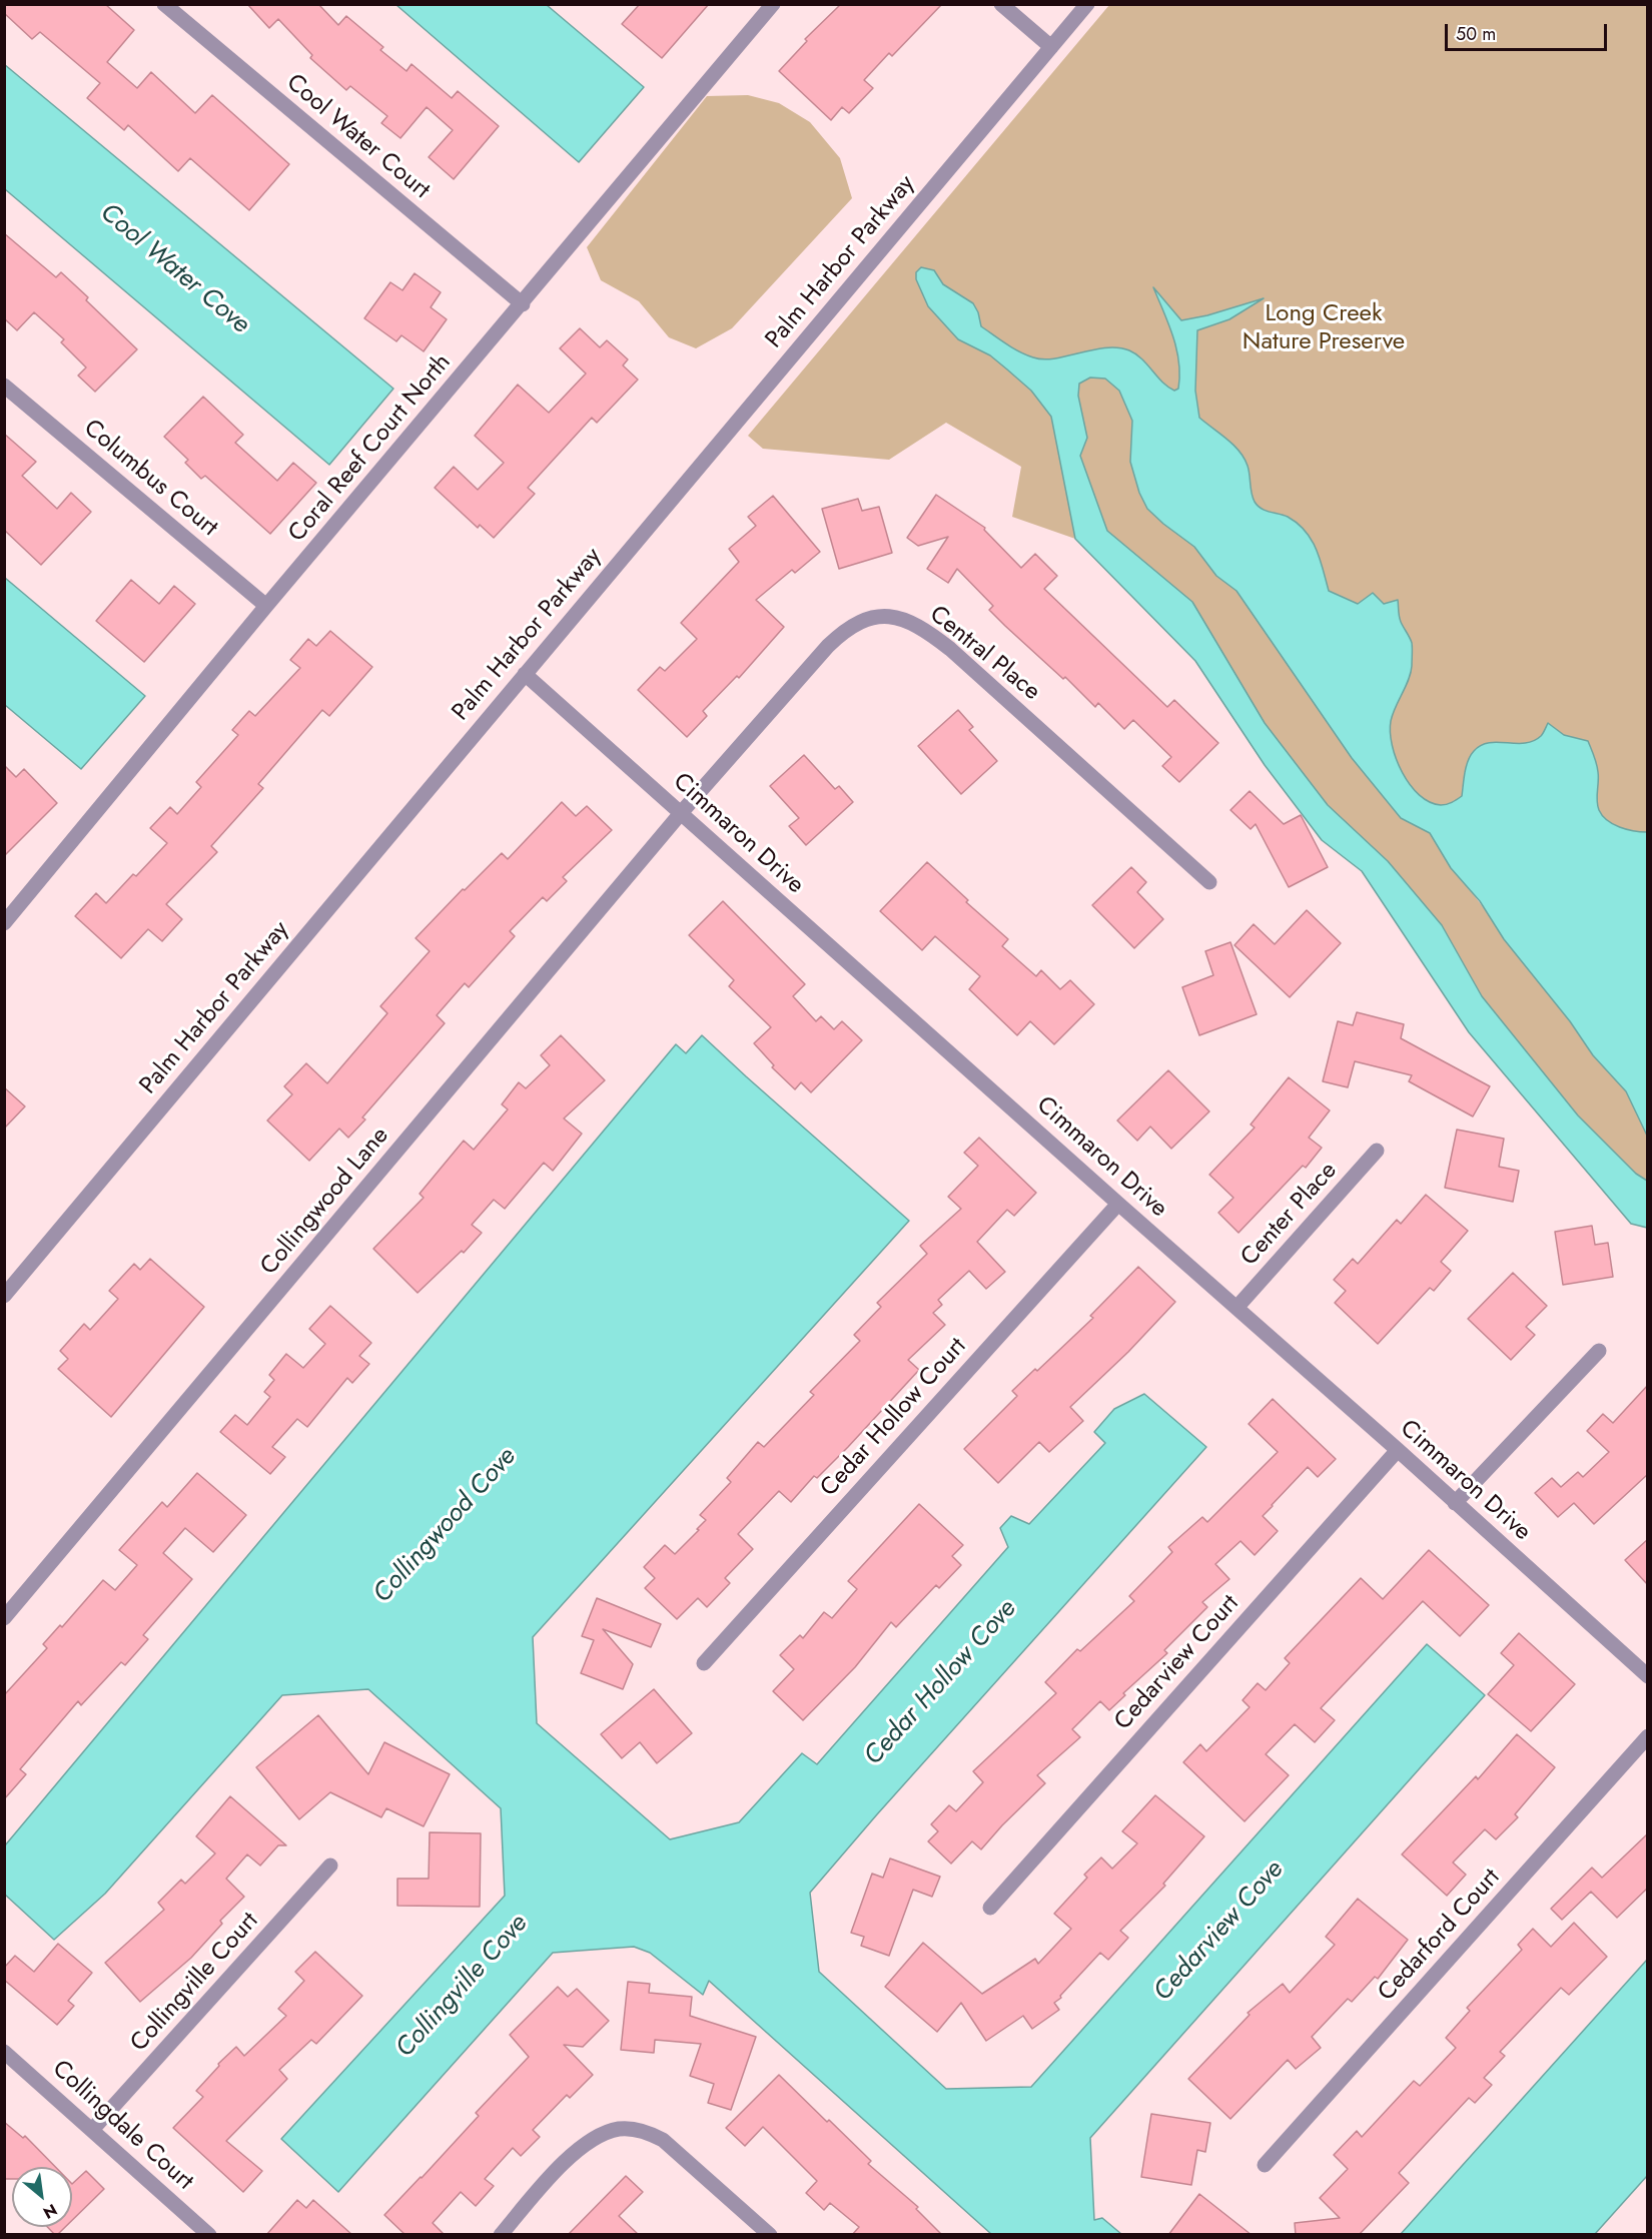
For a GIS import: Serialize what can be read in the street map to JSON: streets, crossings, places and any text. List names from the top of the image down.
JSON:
{
  "streets": {
    "street": [
      "Cool Water Court",
      "Palm Harbor Parkway",
      "Coral Reef Court North",
      "Columbus Court",
      "Central Place",
      "Cimmaron Drive",
      "Collingwood Lane",
      "Center Place",
      "Cedar Hollow Court",
      "Cedarview Court",
      "Cedarford Court",
      "Collingville Court",
      "Collingdale Court"
    ]
  },
  "crossings": [
    ["Cool Water Court", "Coral Reef Court North"],
    ["Palm Harbor Parkway", "Cimmaron Drive"],
    ["Coral Reef Court North", "Columbus Court"],
    ["Central Place", "Cimmaron Drive"],
    ["Central Place", "Collingwood Lane"],
    ["Cimmaron Drive", "Collingwood Lane"],
    ["Cimmaron Drive", "Center Place"],
    ["Cimmaron Drive", "Cedar Hollow Court"],
    ["Cimmaron Drive", "Cedarview Court"],
    ["Collingville Court", "Collingdale Court"]
  ],
  "water": [
    "Cool Water Cove",
    "Collingwood Cove",
    "Cedar Hollow Cove",
    "Cedarview Cove",
    "Collingville Cove"
  ],
  "parks": ["Long Creek Nature Preserve"],
  "scale_bar": "50 m",
  "north": "bottom right"
}
